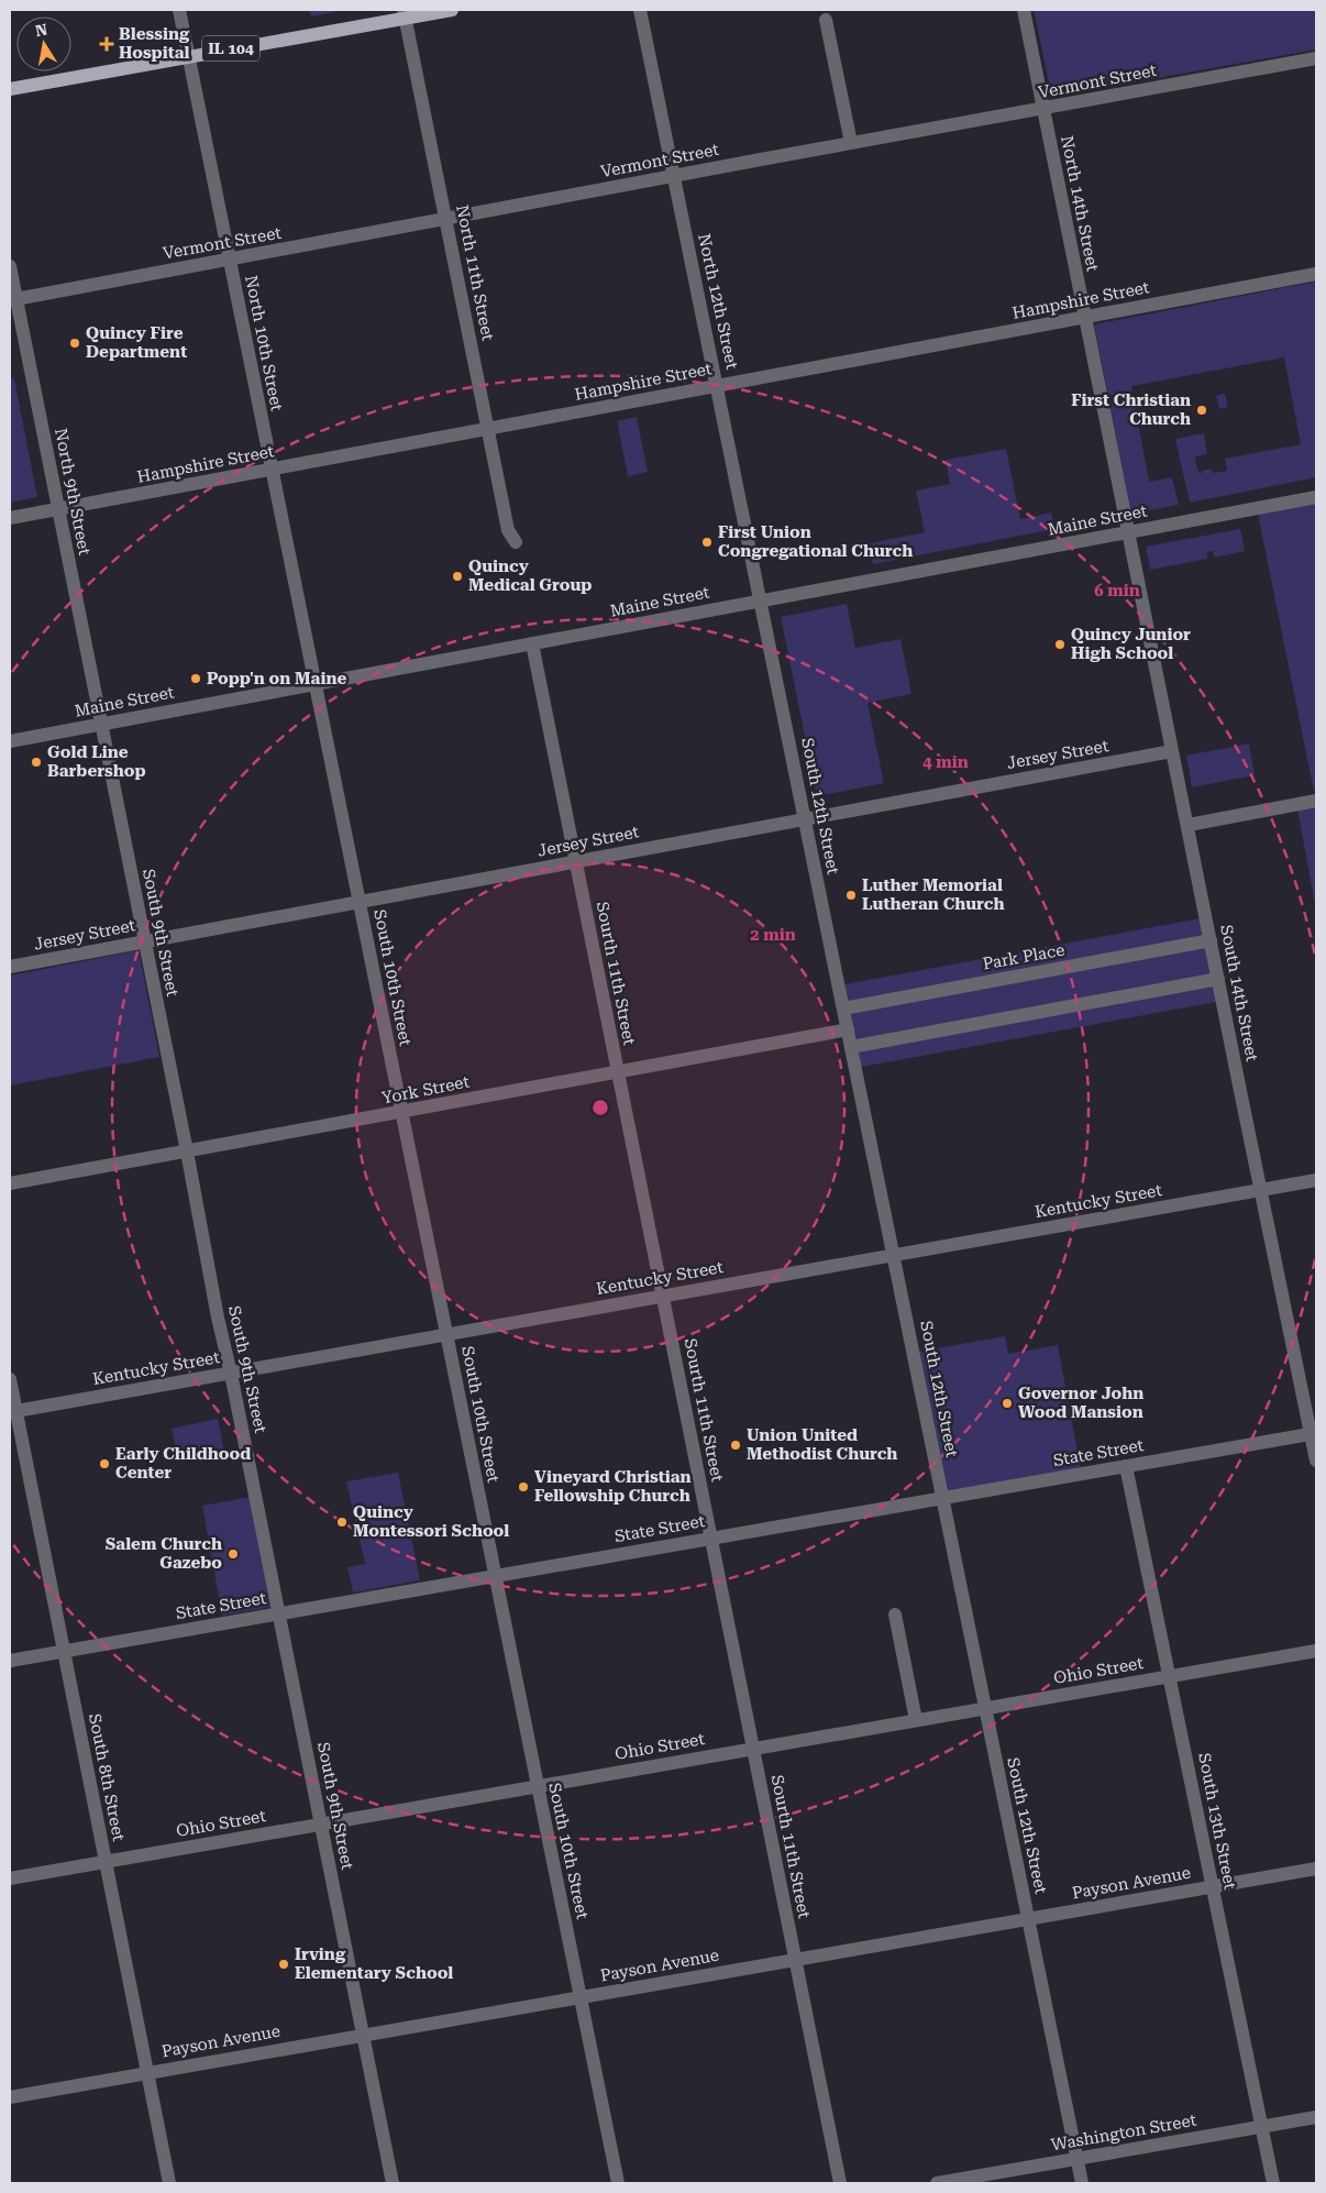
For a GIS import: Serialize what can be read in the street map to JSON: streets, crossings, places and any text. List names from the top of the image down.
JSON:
{
  "streets": {
    "main road": ["IL 104"],
    "street": [
      "Vermont Street",
      "North 14th Street",
      "North 11th Street",
      "Hampshire Street",
      "North 12th Street",
      "North 10th Street",
      "North 9th Street",
      "Maine Street",
      "Jersey Street",
      "South 12th Street",
      "South 9th Street",
      "Park Place",
      "Sourth 11th Street",
      "South 10th Street",
      "South 14th Street",
      "York Street",
      "Kentucky Street",
      "State Street",
      "Ohio Street",
      "South 8th Street",
      "South 13th Street",
      "Payson Avenue",
      "Washington Street"
    ]
  },
  "crossings": [
    ["IL 104", "North 11th Street"],
    ["IL 104", "North 10th Street"],
    ["Vermont Street", "North 14th Street"],
    ["Vermont Street", "North 11th Street"],
    ["Vermont Street", "North 12th Street"],
    ["Vermont Street", "North 10th Street"],
    ["Vermont Street", "North 9th Street"],
    ["North 14th Street", "Hampshire Street"],
    ["North 14th Street", "Maine Street"],
    ["North 14th Street", "South 14th Street"],
    ["North 11th Street", "Hampshire Street"],
    ["Hampshire Street", "North 12th Street"],
    ["Hampshire Street", "North 10th Street"],
    ["Hampshire Street", "North 9th Street"],
    ["North 12th Street", "Maine Street"],
    ["North 12th Street", "South 12th Street"],
    ["North 10th Street", "Maine Street"],
    ["North 10th Street", "South 10th Street"],
    ["North 9th Street", "Maine Street"],
    ["North 9th Street", "South 9th Street"],
    ["Maine Street", "South 12th Street"],
    ["Maine Street", "South 9th Street"],
    ["Maine Street", "Sourth 11th Street"],
    ["Maine Street", "South 10th Street"],
    ["Maine Street", "South 14th Street"],
    ["Jersey Street", "South 12th Street"],
    ["Jersey Street", "South 9th Street"],
    ["Jersey Street", "Sourth 11th Street"],
    ["Jersey Street", "South 10th Street"],
    ["Jersey Street", "South 14th Street"],
    ["South 12th Street", "Park Place"],
    ["South 12th Street", "York Street"],
    ["South 12th Street", "Kentucky Street"],
    ["South 12th Street", "State Street"],
    ["South 12th Street", "Ohio Street"],
    ["South 12th Street", "Payson Avenue"],
    ["South 12th Street", "Washington Street"],
    ["South 9th Street", "York Street"],
    ["South 9th Street", "Kentucky Street"],
    ["South 9th Street", "State Street"],
    ["South 9th Street", "Ohio Street"],
    ["South 9th Street", "Payson Avenue"],
    ["Park Place", "South 14th Street"],
    ["Sourth 11th Street", "York Street"],
    ["Sourth 11th Street", "Kentucky Street"],
    ["Sourth 11th Street", "State Street"],
    ["Sourth 11th Street", "Ohio Street"],
    ["Sourth 11th Street", "Payson Avenue"],
    ["South 10th Street", "York Street"],
    ["South 10th Street", "Kentucky Street"],
    ["South 10th Street", "State Street"],
    ["South 10th Street", "Ohio Street"],
    ["South 10th Street", "Payson Avenue"],
    ["South 14th Street", "Kentucky Street"],
    ["South 14th Street", "State Street"],
    ["Kentucky Street", "South 8th Street"],
    ["State Street", "South 8th Street"],
    ["State Street", "South 13th Street"],
    ["Ohio Street", "South 8th Street"],
    ["Ohio Street", "South 13th Street"],
    ["South 8th Street", "Payson Avenue"],
    ["South 13th Street", "Payson Avenue"],
    ["South 13th Street", "Washington Street"]
  ],
  "places": {
    "health": ["Blessing Hospital"],
    "other": [
      "Quincy Fire Department",
      "First Christian Church",
      "First Union Congregational Church",
      "Quincy Medical Group",
      "Quincy Junior High School",
      "Popp'n on Maine",
      "Gold Line Barbershop",
      "Luther Memorial Lutheran Church",
      "Governor John Wood Mansion",
      "Union United Methodist Church",
      "Early Childhood Center",
      "Vineyard Christian Fellowship Church",
      "Quincy Montessori School",
      "Salem Church Gazebo",
      "Irving Elementary School"
    ]
  },
  "north": "top",
  "rings": ["6 min", "4 min", "2 min"]
}
